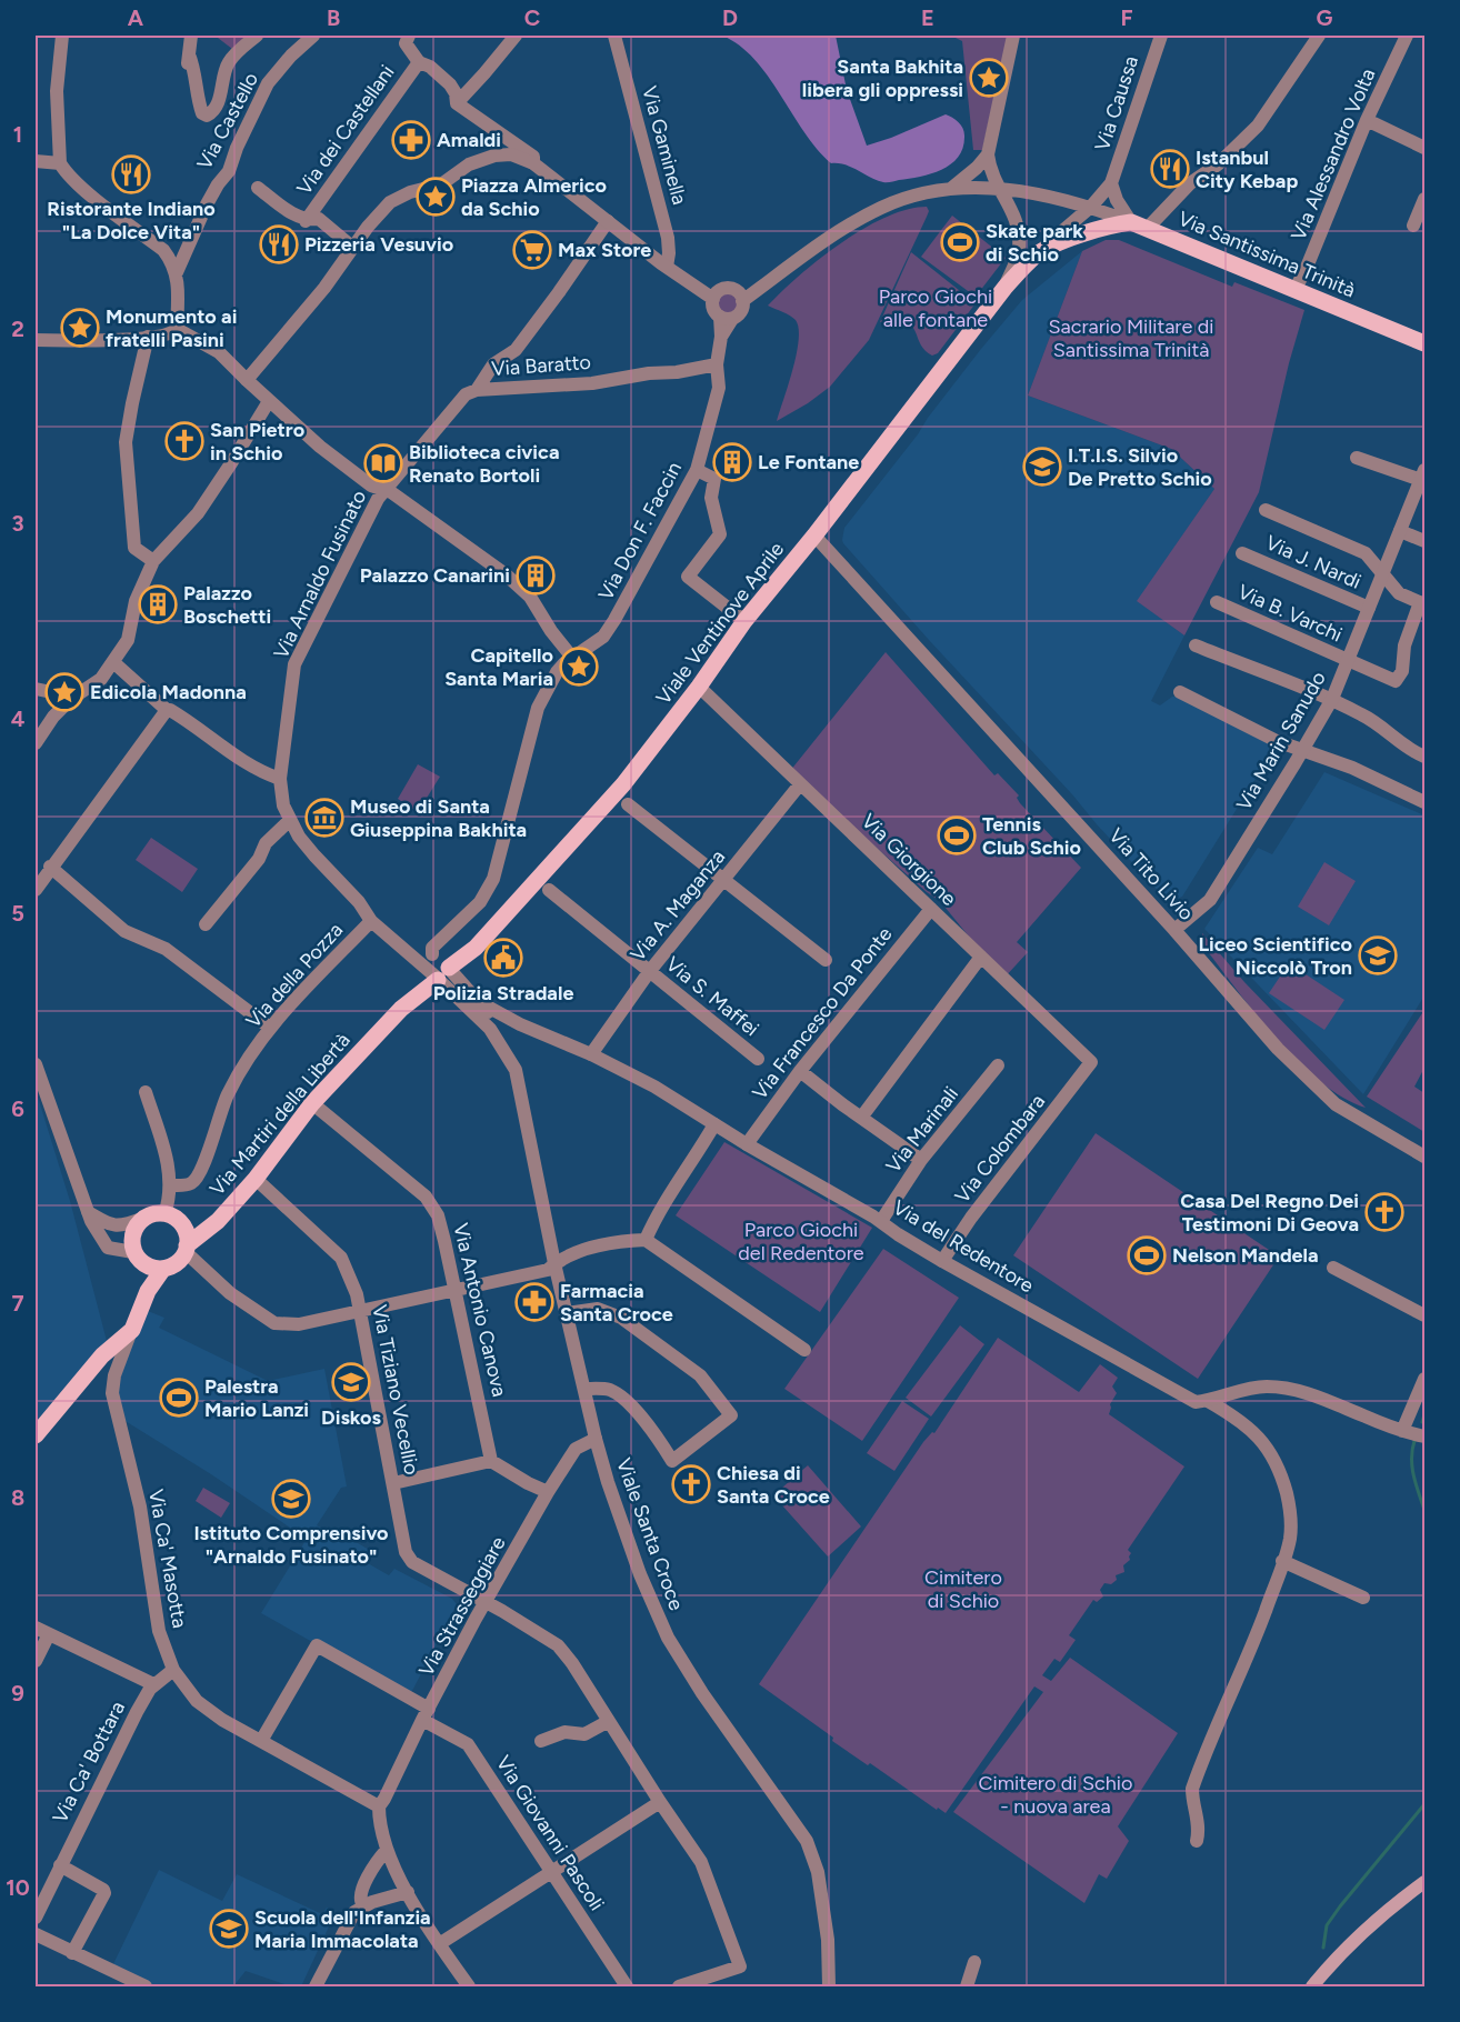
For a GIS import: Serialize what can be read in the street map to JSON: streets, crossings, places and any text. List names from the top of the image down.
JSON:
{
  "streets": {
    "main road": ["Via Santissima Trinità", "Viale Ventinove Aprile", "Via Martiri della Libertà"],
    "street": [
      "Via Caussa",
      "Via Castello",
      "Via dei Castellani",
      "Via Gaminella",
      "Via Alessandro Volta",
      "Via Baratto",
      "Via Don F. Faccin",
      "Via J. Nardi",
      "Via Arnaldo Fusinato",
      "Via B. Varchi",
      "Via Marin Sanudo",
      "Via Giorgione",
      "Via Tito Livio",
      "Via A. Maganza",
      "Via della Pozza",
      "Via S. Maffei",
      "Via Francesco Da Ponte",
      "Via Marinali",
      "Via Colombara",
      "Via del Redentore",
      "Via Antonio Canova",
      "Via Tiziano Vecellio",
      "Viale Santa Croce",
      "Via Ca' Masotta",
      "Via Strasseggiare",
      "Via Ca' Bottara",
      "Via Giovanni Pascoli"
    ]
  },
  "crossings": [
    ["Via Caussa", "Via Santissima Trinità"],
    ["Via Caussa", "Viale Ventinove Aprile"],
    ["Via Alessandro Volta", "Via Santissima Trinità"],
    ["Via Santissima Trinità", "Viale Ventinove Aprile"],
    ["Via Baratto", "Via Don F. Faccin"],
    ["Via Baratto", "Via Arnaldo Fusinato"],
    ["Via Don F. Faccin", "Viale Ventinove Aprile"],
    ["Via J. Nardi", "Via Marin Sanudo"],
    ["Via Arnaldo Fusinato", "Viale Ventinove Aprile"],
    ["Via Arnaldo Fusinato", "Via della Pozza"],
    ["Via Arnaldo Fusinato", "Via Martiri della Libertà"],
    ["Via Arnaldo Fusinato", "Viale Santa Croce"],
    ["Via B. Varchi", "Via Marin Sanudo"],
    ["Viale Ventinove Aprile", "Via Giorgione"],
    ["Viale Ventinove Aprile", "Via Tito Livio"],
    ["Viale Ventinove Aprile", "Via Martiri della Libertà"],
    ["Viale Ventinove Aprile", "Viale Santa Croce"],
    ["Via Marin Sanudo", "Via Tito Livio"],
    ["Via Giorgione", "Via A. Maganza"],
    ["Via Giorgione", "Via Francesco Da Ponte"],
    ["Via Giorgione", "Via Colombara"],
    ["Via A. Maganza", "Via S. Maffei"],
    ["Via A. Maganza", "Via del Redentore"],
    ["Via Francesco Da Ponte", "Via del Redentore"],
    ["Via Martiri della Libertà", "Via Antonio Canova"],
    ["Via Martiri della Libertà", "Via Tiziano Vecellio"],
    ["Via Martiri della Libertà", "Viale Santa Croce"],
    ["Via Martiri della Libertà", "Via Ca' Masotta"],
    ["Via Marinali", "Via del Redentore"],
    ["Via Colombara", "Via del Redentore"],
    ["Via del Redentore", "Viale Santa Croce"],
    ["Via Tiziano Vecellio", "Via Strasseggiare"],
    ["Viale Santa Croce", "Via Strasseggiare"],
    ["Via Ca' Masotta", "Via Strasseggiare"],
    ["Via Ca' Masotta", "Via Ca' Bottara"],
    ["Via Ca' Masotta", "Via Giovanni Pascoli"],
    ["Via Strasseggiare", "Via Giovanni Pascoli"]
  ],
  "parks": [
    "Parco Giochi alle fontane",
    "Sacrario Militare di Santissima Trinità",
    "Parco Giochi del Redentore",
    "Cimitero di Schio",
    "Cimitero di Schio - nuova area"
  ],
  "places": {
    "place": [
      "Santa Bakhita libera gli oppressi",
      "Piazza Almerico da Schio",
      "Monumento ai fratelli Pasini",
      "Capitello Santa Maria",
      "Edicola Madonna"
    ],
    "pharmacy": ["Amaldi", "Farmacia Santa Croce"],
    "restaurant": ["Istanbul City Kebap", "Ristorante Indiano \"La Dolce Vita\"", "Pizzeria Vesuvio"],
    "sports": [
      "Skate park di Schio",
      "Tennis Club Schio",
      "Nelson Mandela",
      "Palestra Mario Lanzi"
    ],
    "supermarket": ["Max Store"],
    "church": ["San Pietro in Schio", "Casa Del Regno Dei Testimoni Di Geova", "Chiesa di Santa Croce"],
    "building": ["Le Fontane", "Palazzo Canarini", "Palazzo Boschetti"],
    "library": ["Biblioteca civica Renato Bortoli"],
    "school or university": [
      "I.T.I.S. Silvio De Pretto Schio",
      "Liceo Scientifico Niccolò Tron",
      "Diskos",
      "Istituto Comprensivo \"Arnaldo Fusinato\"",
      "Scuola dell'Infanzia Maria Immacolata"
    ],
    "museum": ["Museo di Santa Giuseppina Bakhita"],
    "public building": ["Polizia Stradale"]
  },
  "grid": {
    "columns": [
      "A",
      "B",
      "C",
      "D",
      "E",
      "F",
      "G"
    ],
    "rows": [
      "1",
      "2",
      "3",
      "4",
      "5",
      "6",
      "7",
      "8",
      "9",
      "10"
    ]
  }
}
